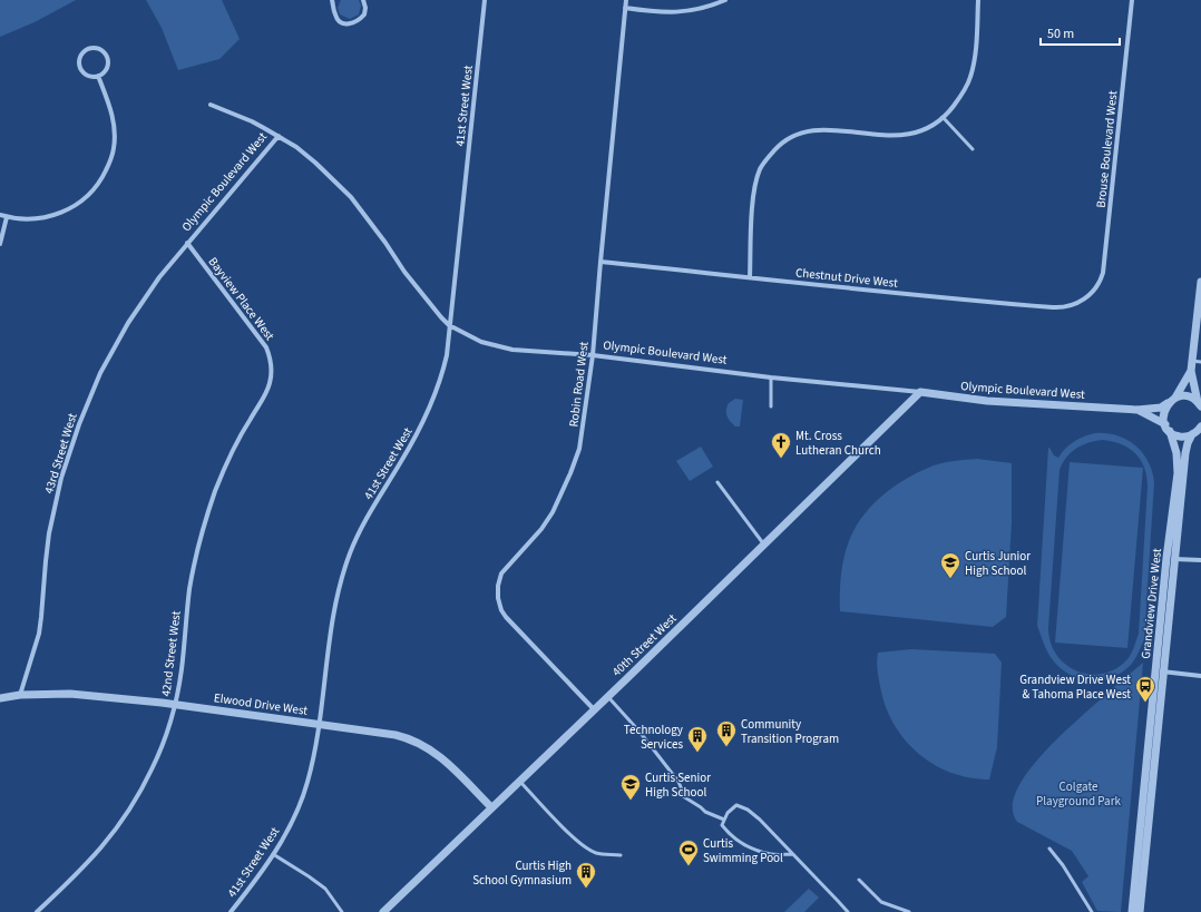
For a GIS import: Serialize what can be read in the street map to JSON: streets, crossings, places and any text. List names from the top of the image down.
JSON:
{
  "streets": {
    "street": [
      "41st Street West",
      "Brouse Boulevard West",
      "Olympic Boulevard West",
      "Chestnut Drive West",
      "Bayview Place West",
      "Robin Road West",
      "43rd Street West",
      "Grandview Drive West",
      "40th Street West",
      "42nd Street West",
      "Elwood Drive West"
    ]
  },
  "crossings": [
    ["41st Street West", "Olympic Boulevard West"],
    ["41st Street West", "Elwood Drive West"],
    ["Brouse Boulevard West", "Chestnut Drive West"],
    ["Olympic Boulevard West", "Bayview Place West"],
    ["Olympic Boulevard West", "Robin Road West"],
    ["Olympic Boulevard West", "43rd Street West"],
    ["Olympic Boulevard West", "Grandview Drive West"],
    ["Olympic Boulevard West", "40th Street West"],
    ["Chestnut Drive West", "Robin Road West"],
    ["Bayview Place West", "43rd Street West"],
    ["Bayview Place West", "42nd Street West"],
    ["Robin Road West", "40th Street West"],
    ["43rd Street West", "Elwood Drive West"],
    ["40th Street West", "Elwood Drive West"],
    ["42nd Street West", "Elwood Drive West"]
  ],
  "parks": ["Colgate Playground Park"],
  "places": {
    "church": ["Mt. Cross Lutheran Church"],
    "school or university": ["Curtis Junior High School", "Curtis Senior High School"],
    "bus stop": ["Grandview Drive West & Tahoma Place West"],
    "building": ["Community Transition Program", "Technology Services", "Curtis High School Gymnasium"],
    "sports": ["Curtis Swimming Pool"]
  },
  "scale_bar": "50 m"
}
